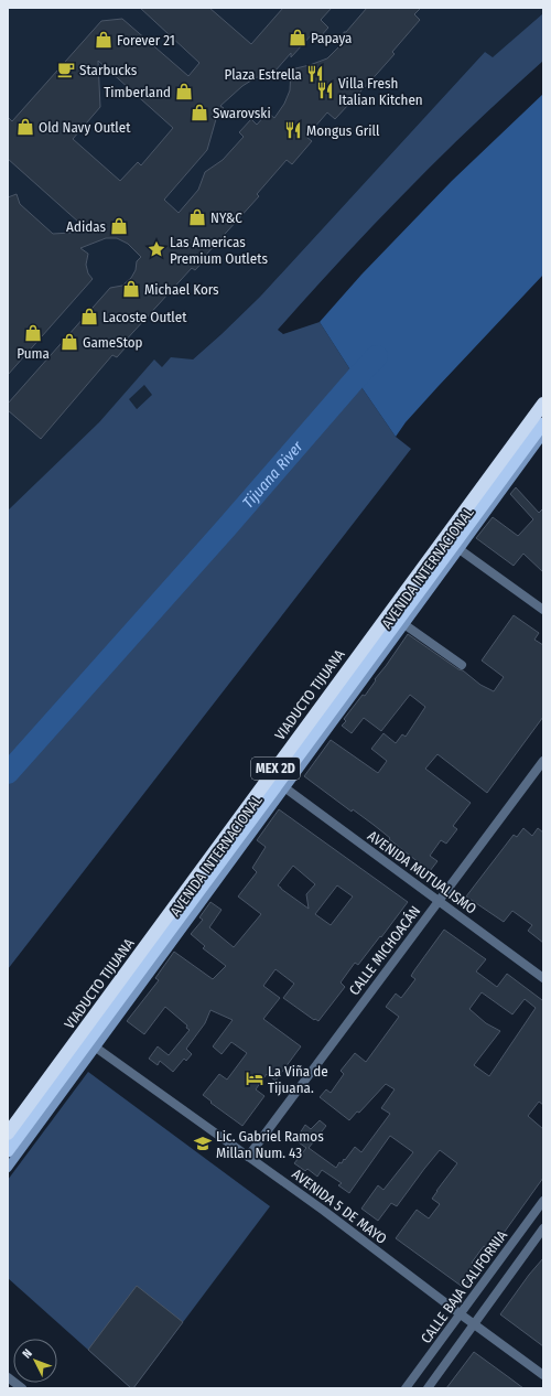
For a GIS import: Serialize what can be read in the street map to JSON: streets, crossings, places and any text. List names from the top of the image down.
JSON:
{
  "streets": {
    "highway": ["AVENIDA INTERNACIONAL", "VIADUCTO TIJUANA", "MEX 2D"],
    "street": [
      "AVENIDA MUTUALISMO",
      "CALLE MICHOACÁN",
      "AVENIDA 5 DE MAYO",
      "CALLE BAJA CALIFORNIA"
    ]
  },
  "crossings": [
    ["AVENIDA INTERNACIONAL", "AVENIDA MUTUALISMO"],
    ["AVENIDA INTERNACIONAL", "AVENIDA 5 DE MAYO"],
    ["AVENIDA MUTUALISMO", "CALLE MICHOACÁN"],
    ["CALLE MICHOACÁN", "AVENIDA 5 DE MAYO"],
    ["AVENIDA 5 DE MAYO", "CALLE BAJA CALIFORNIA"]
  ],
  "water": ["Tijuana River"],
  "places": {
    "shop": [
      "Papaya",
      "Forever 21",
      "Timberland",
      "Swarovski",
      "Old Navy Outlet",
      "NY&C",
      "Adidas",
      "Michael Kors",
      "Lacoste Outlet",
      "Puma",
      "GameStop"
    ],
    "cafe": ["Starbucks"],
    "restaurant": ["Plaza Estrella", "Villa Fresh Italian Kitchen", "Mongus Grill"],
    "place": ["Las Americas Premium Outlets"],
    "hotel": ["La Viña de Tijuana."],
    "school or university": ["Lic. Gabriel Ramos Millan Num. 43"]
  },
  "north": "top left"
}
